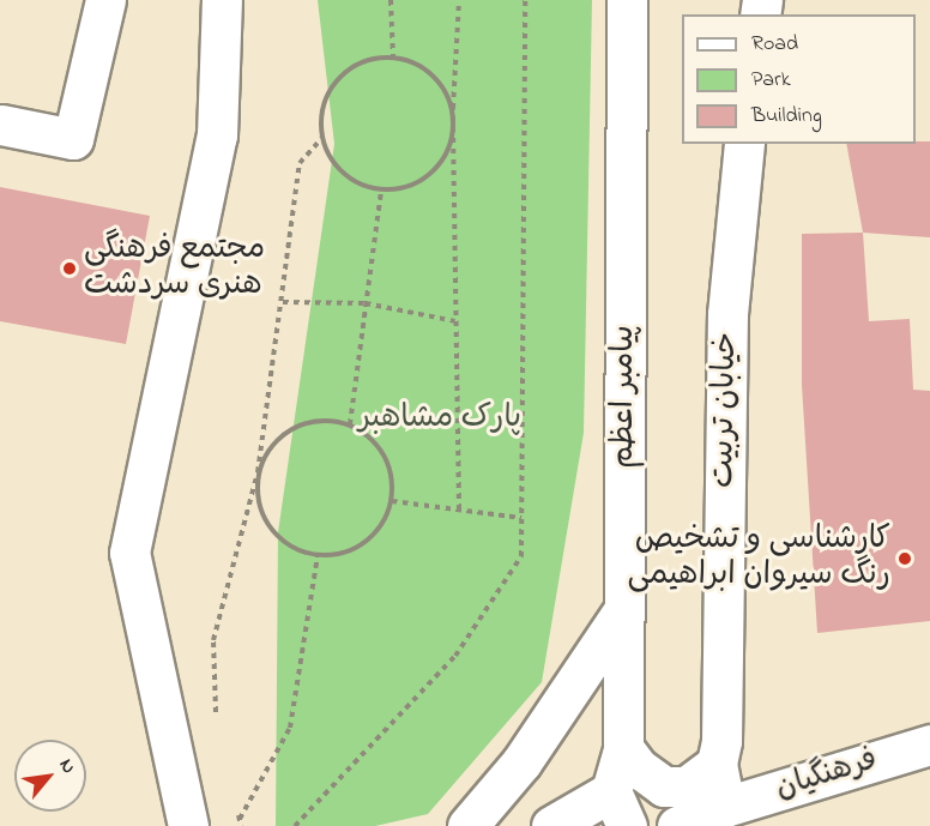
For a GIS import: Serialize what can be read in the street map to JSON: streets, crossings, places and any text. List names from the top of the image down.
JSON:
{
  "streets": {
    "main road": ["پیامبر اعظم", "خیابان تربیت", "فرهنگیان"]
  },
  "crossings": [
    ["خیابان تربیت", "فرهنگیان"]
  ],
  "parks": ["پارک مشاهبر"],
  "places": ["مجتمع فرهنگی هنری سردشت", "کارشناسی و تشخیص رنگ سیروان ابراهیمی"],
  "legend": ["Road", "Park", "Building"],
  "north": "top right"
}
